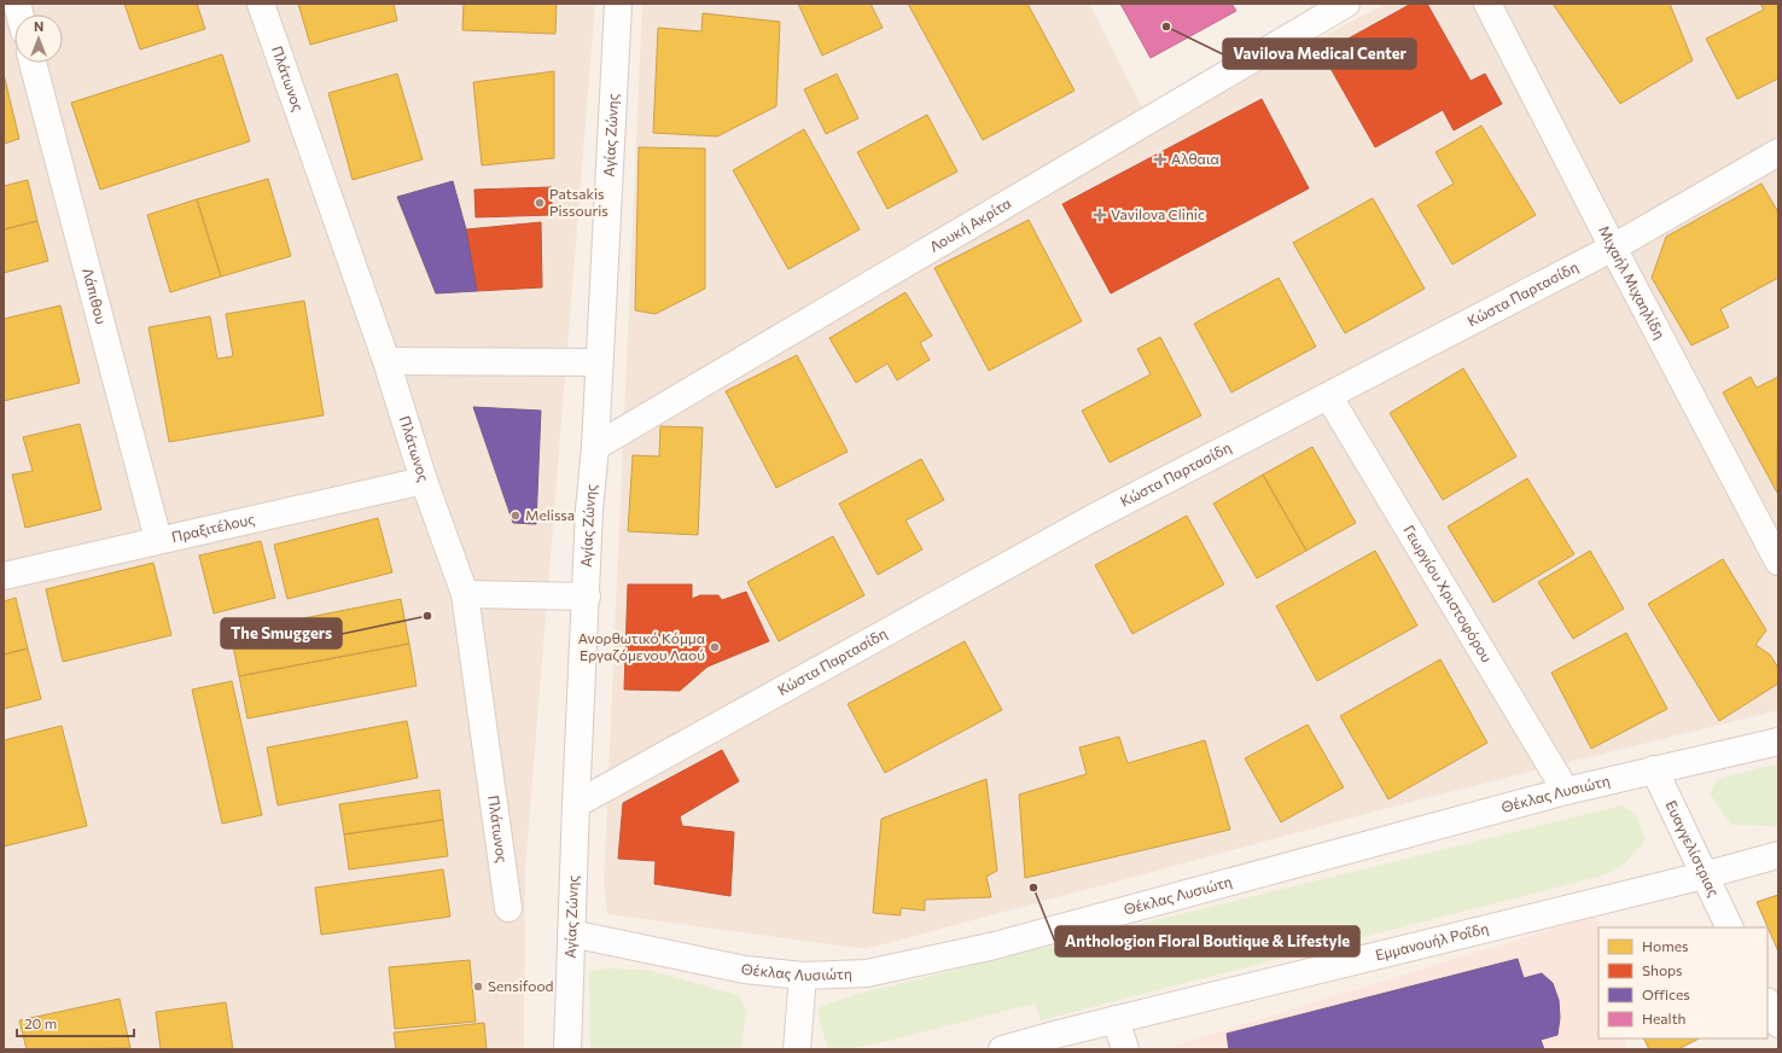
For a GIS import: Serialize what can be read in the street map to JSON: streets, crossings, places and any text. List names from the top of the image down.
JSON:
{
  "streets": {
    "street": [
      "Πλάτωνος",
      "Αγίας Ζώνης",
      "Λουκή Ακρίτα",
      "Μιχαήλ Μιχαηλίδη",
      "Κώστα Παρτασίδη",
      "Λάπιθου",
      "Πραξιτέλους",
      "Γεωργίου Χριστοφόρου",
      "Θέκλας Λυσιώτη",
      "Ευαγγελίστριας",
      "Εμμανουήλ Ροΐδη"
    ]
  },
  "crossings": [
    ["Πλάτωνος", "Πραξιτέλους"],
    ["Αγίας Ζώνης", "Λουκή Ακρίτα"],
    ["Αγίας Ζώνης", "Κώστα Παρτασίδη"],
    ["Αγίας Ζώνης", "Θέκλας Λυσιώτη"],
    ["Μιχαήλ Μιχαηλίδη", "Κώστα Παρτασίδη"],
    ["Κώστα Παρτασίδη", "Γεωργίου Χριστοφόρου"],
    ["Λάπιθου", "Πραξιτέλους"],
    ["Γεωργίου Χριστοφόρου", "Θέκλας Λυσιώτη"],
    ["Θέκλας Λυσιώτη", "Ευαγγελίστριας"],
    ["Ευαγγελίστριας", "Εμμανουήλ Ροΐδη"]
  ],
  "places": {
    "other": [
      "Vavilova Medical Center",
      "Patsakis Pissouris",
      "Melissa",
      "The Smuggers",
      "Ανορθωτικό Κόμμα Εργαζόμενου Λαού",
      "Anthologion Floral Boutique & Lifestyle",
      "Sensifood"
    ],
    "health": ["Αλθαια", "Vavilova Clinic"]
  },
  "legend": [
    "Homes",
    "Shops",
    "Offices",
    "Health"
  ],
  "scale_bar": "20 m",
  "north": "top"
}
